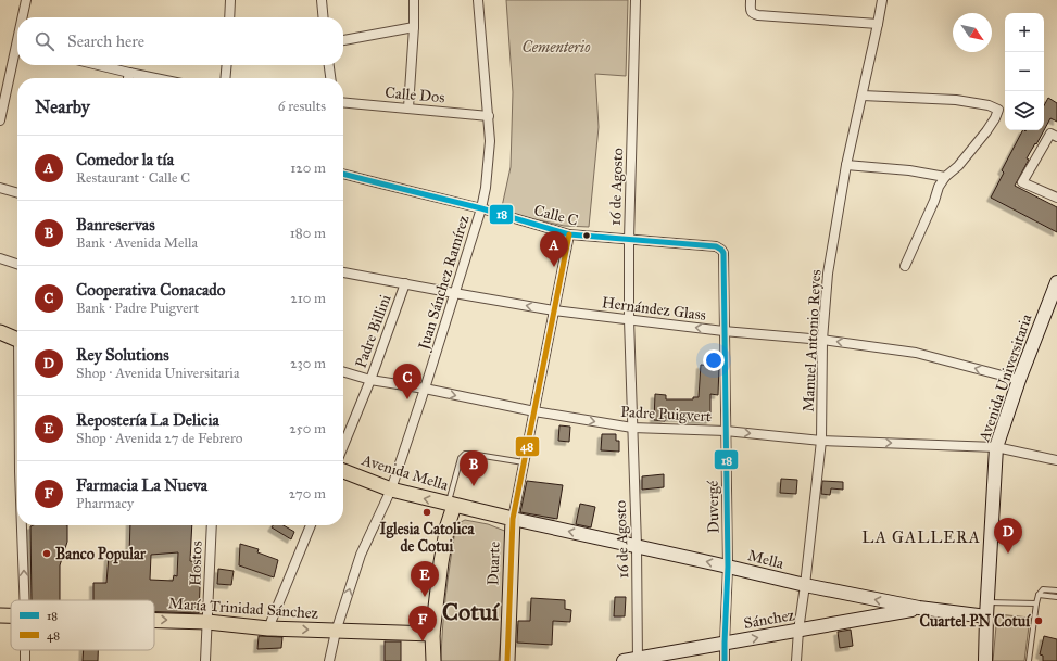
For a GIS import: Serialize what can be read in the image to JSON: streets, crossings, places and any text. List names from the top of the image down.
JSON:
{
  "streets": {
    "main road": [
      "Avenida Universitaria",
      "Avenida Mella",
      "Mella",
      "Duarte",
      "María Trinidad Sánchez",
      "Sánchez"
    ],
    "street": [
      "Calle Dos",
      "16 de Agosto",
      "Calle C",
      "Juan Sánchez Ramírez",
      "Hernández Glass",
      "Padre Billini",
      "Manuel Antonio Reyes",
      "Padre Puigvert",
      "Duvergé",
      "Hostos"
    ]
  },
  "crossings": [
    ["Calle Dos", "Juan Sánchez Ramírez"],
    ["16 de Agosto", "Calle C"],
    ["16 de Agosto", "Hernández Glass"],
    ["16 de Agosto", "Padre Puigvert"],
    ["16 de Agosto", "Mella"],
    ["16 de Agosto", "Sánchez"],
    ["Calle C", "Juan Sánchez Ramírez"],
    ["Calle C", "Duvergé"],
    ["Juan Sánchez Ramírez", "Hernández Glass"],
    ["Juan Sánchez Ramírez", "Padre Puigvert"],
    ["Juan Sánchez Ramírez", "Avenida Mella"],
    ["Juan Sánchez Ramírez", "María Trinidad Sánchez"],
    ["Hernández Glass", "Padre Billini"],
    ["Hernández Glass", "Manuel Antonio Reyes"],
    ["Hernández Glass", "Avenida Universitaria"],
    ["Hernández Glass", "Duvergé"],
    ["Padre Billini", "Padre Puigvert"],
    ["Manuel Antonio Reyes", "Padre Puigvert"],
    ["Manuel Antonio Reyes", "Mella"],
    ["Manuel Antonio Reyes", "Sánchez"],
    ["Avenida Universitaria", "Padre Puigvert"],
    ["Avenida Universitaria", "Mella"],
    ["Padre Puigvert", "Duvergé"],
    ["Avenida Mella", "Mella"],
    ["Avenida Mella", "Duarte"],
    ["Duvergé", "Mella"],
    ["Duvergé", "Sánchez"],
    ["Mella", "Duarte"],
    ["Mella", "Sánchez"],
    ["Hostos", "María Trinidad Sánchez"]
  ],
  "one_way": [
    "Hernández Glass",
    "Padre Puigvert",
    "Avenida Mella",
    "Mella",
    "María Trinidad Sánchez"
  ],
  "districts": ["LA GALLERA", "Cotuí"],
  "parks": ["Cementerio"],
  "places": ["Iglesia Catolica de Cotui", "Banco Popular", "Cuartel PN Cotuí"],
  "lines": ["transit line 18", "transit line 48"],
  "legend": ["18", "48"],
  "north": "bottom right",
  "page": {
    "map_buttons": ["+", "−"],
    "search": "Search here",
    "heading": ["Nearby", "6 results"],
    "list": [
      {
        "mark": "A",
        "name": "Comedor la tía",
        "note": "Restaurant · Calle C",
        "value": "120 m"
      },
      {
        "mark": "B",
        "name": "Banreservas",
        "note": "Bank · Avenida Mella",
        "value": "180 m"
      },
      {
        "mark": "C",
        "name": "Cooperativa Conacado",
        "note": "Bank · Padre Puigvert",
        "value": "210 m"
      },
      {
        "mark": "D",
        "name": "Rey Solutions",
        "note": "Shop · Avenida Universitaria",
        "value": "230 m"
      },
      {
        "mark": "E",
        "name": "Repostería La Delicia",
        "note": "Shop · Avenida 27 de Febrero",
        "value": "250 m"
      },
      {
        "mark": "F",
        "name": "Farmacia La Nueva",
        "note": "Pharmacy",
        "value": "270 m"
      }
    ],
    "pins": [
      "A",
      "C",
      "B",
      "D",
      "E",
      "F"
    ]
  }
}
